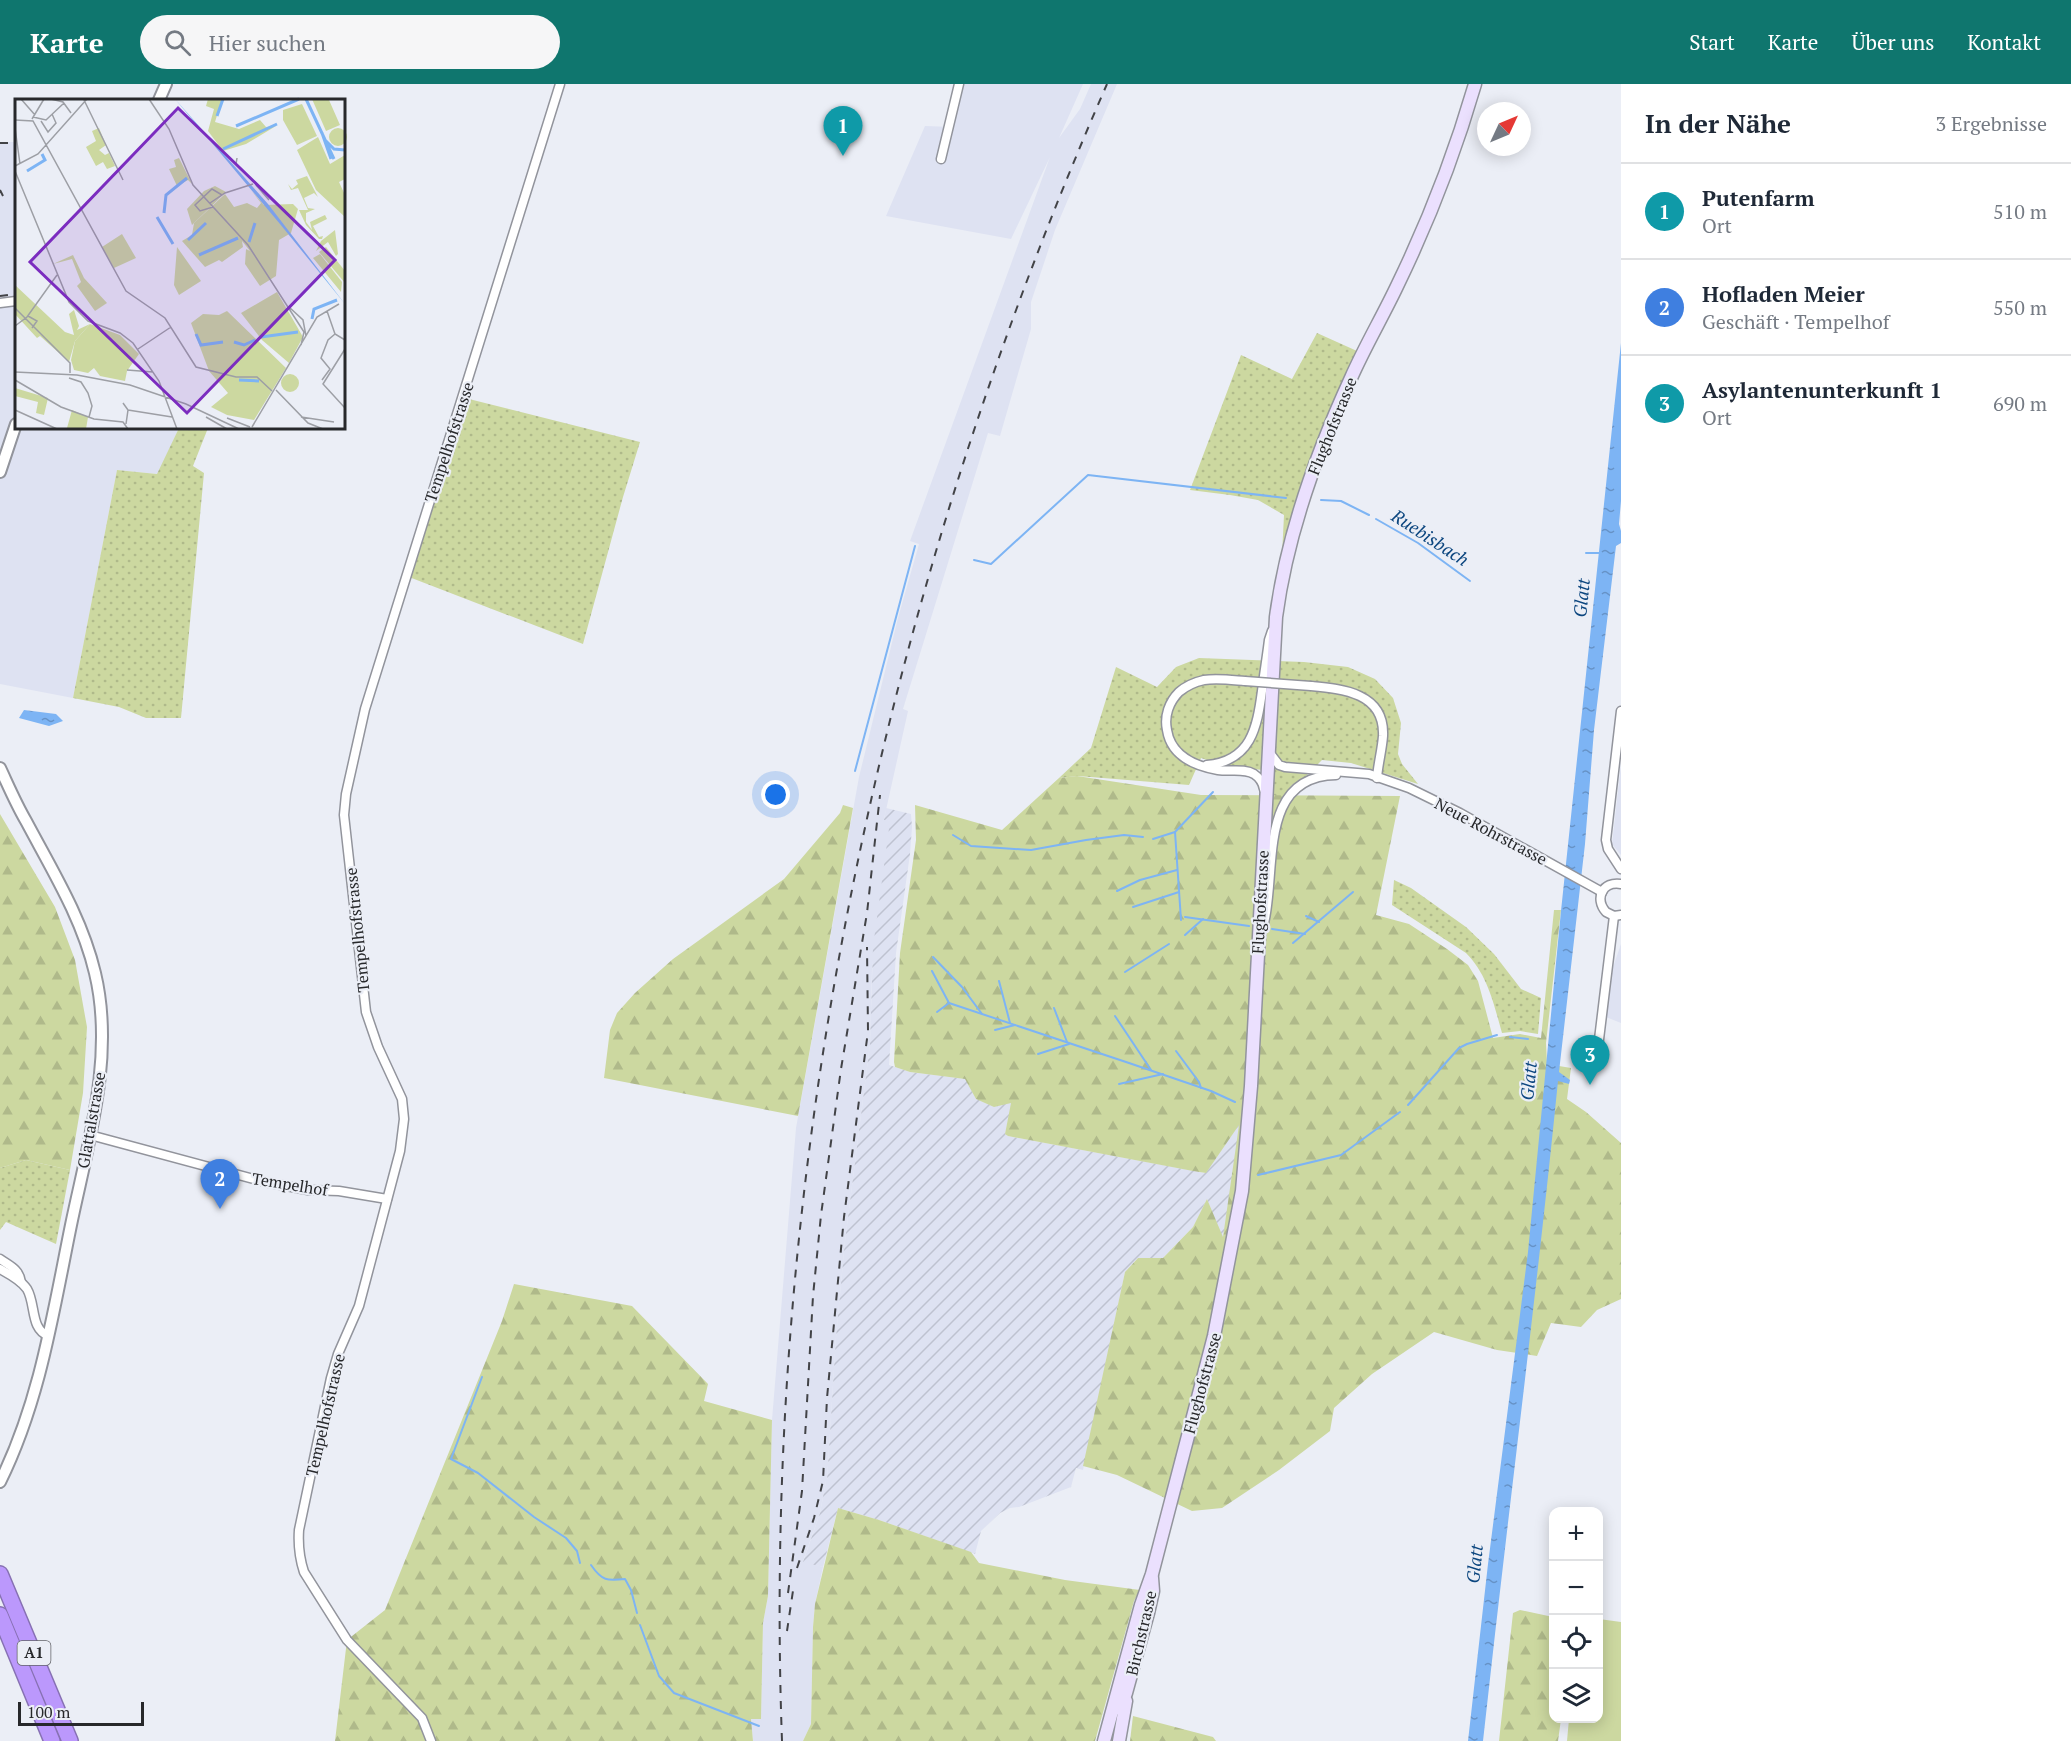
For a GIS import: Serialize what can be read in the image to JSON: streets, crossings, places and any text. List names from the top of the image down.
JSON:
{
  "streets": {
    "highway": ["A1"],
    "main road": ["Flughofstrasse", "Birchstrasse"],
    "street": [
      "Tempelhofstrasse",
      "Neue Rohrstrasse",
      "Glattalstrasse",
      "Tempelhof"
    ]
  },
  "crossings": [
    ["Flughofstrasse", "Neue Rohrstrasse"],
    ["Flughofstrasse", "Birchstrasse"],
    ["Tempelhofstrasse", "Tempelhof"],
    ["Glattalstrasse", "Tempelhof"]
  ],
  "water": ["Ruebisbach", "Glatt"],
  "scale_bar": "100 m",
  "north": "top right",
  "page": {
    "header": "Karte",
    "search": "Hier suchen",
    "nav": [
      "Start",
      "Karte",
      "Über uns",
      "Kontakt"
    ],
    "heading": ["In der Nähe", "3 Ergebnisse"],
    "pins": ["1", "3", "2"],
    "list": [
      {
        "mark": "1",
        "name": "Putenfarm",
        "note": "Ort",
        "value": "510 m"
      },
      {
        "mark": "2",
        "name": "Hofladen Meier",
        "note": "Geschäft · Tempelhof",
        "value": "550 m"
      },
      {
        "mark": "3",
        "name": "Asylantenunterkunft 1",
        "note": "Ort",
        "value": "690 m"
      }
    ],
    "map_buttons": ["+", "−"],
    "scale": "100 m"
  }
}
